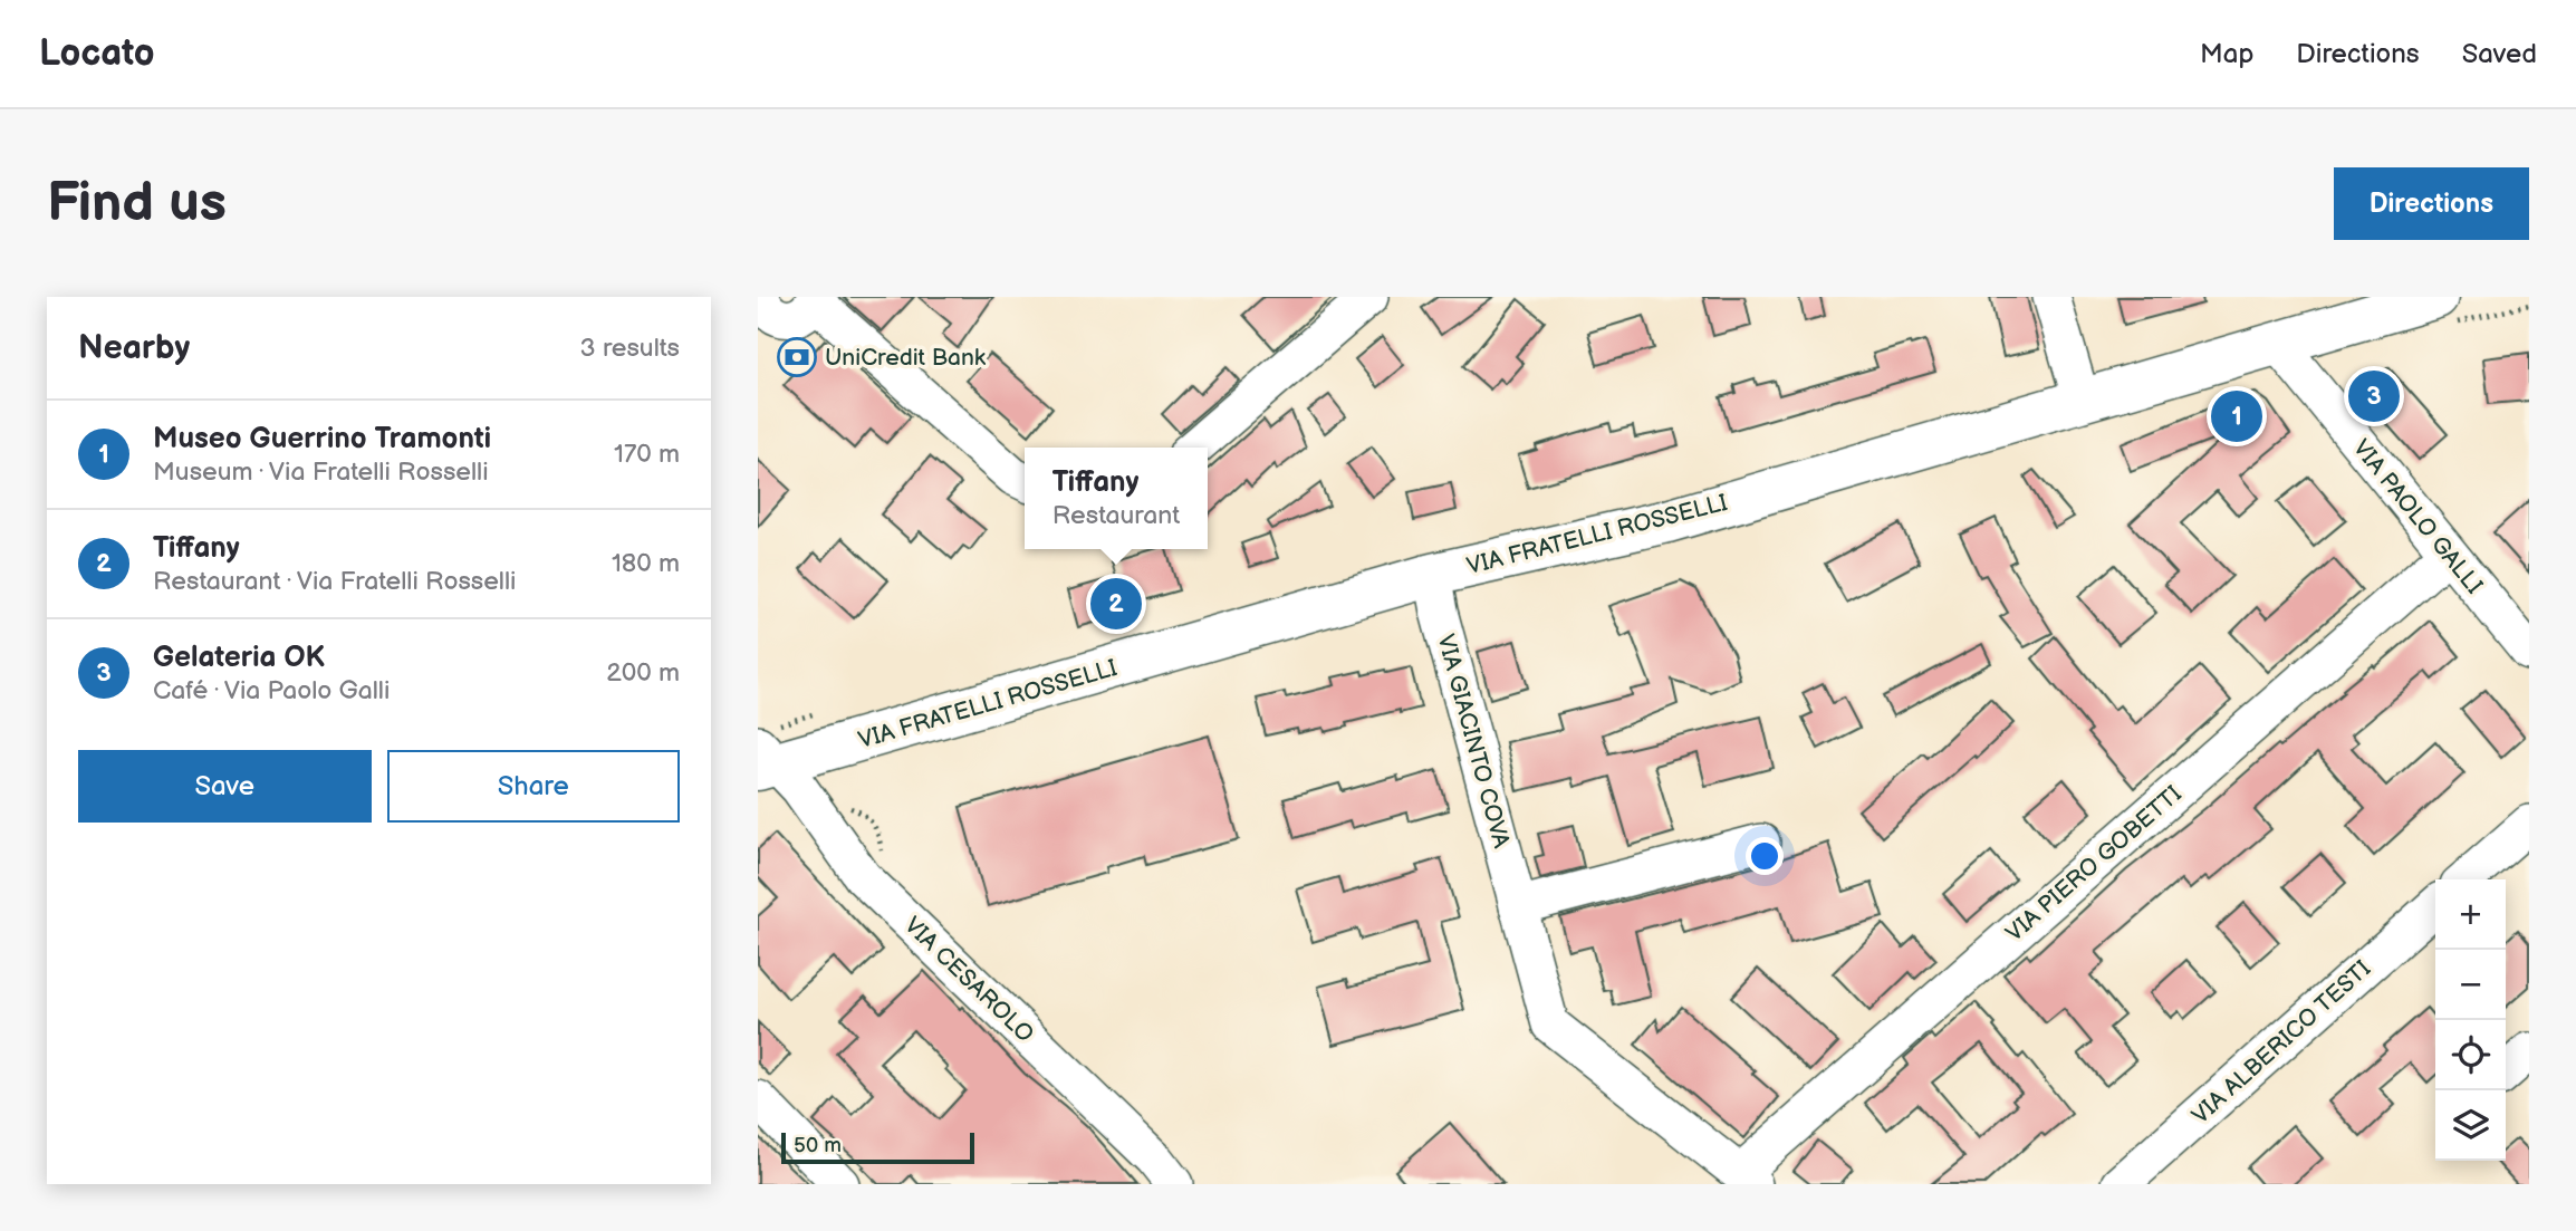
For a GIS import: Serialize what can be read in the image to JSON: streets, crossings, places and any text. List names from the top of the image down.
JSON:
{
  "streets": {
    "main road": ["VIA FRATELLI ROSSELLI"],
    "street": [
      "VIA PAOLO GALLI",
      "VIA GIACINTO COVA",
      "VIA PIERO GOBETTI",
      "VIA CESAROLO",
      "VIA ALBERICO TESTI"
    ]
  },
  "crossings": [
    ["VIA PAOLO GALLI", "VIA FRATELLI ROSSELLI"],
    ["VIA PAOLO GALLI", "VIA PIERO GOBETTI"],
    ["VIA FRATELLI ROSSELLI", "VIA GIACINTO COVA"],
    ["VIA FRATELLI ROSSELLI", "VIA CESAROLO"],
    ["VIA GIACINTO COVA", "VIA PIERO GOBETTI"]
  ],
  "places": {
    "bank": ["UniCredit Bank"]
  },
  "scale_bar": "50 m",
  "page": {
    "header": "Locato",
    "nav": ["Map", "Directions", "Saved"],
    "buttons": [
      "Directions",
      ["Save", "Share"]
    ],
    "title": "Find us",
    "heading": ["Nearby", "3 results"],
    "pins": ["3", "1", "2"],
    "list": [
      {
        "mark": "1",
        "name": "Museo Guerrino Tramonti",
        "note": "Museum · Via Fratelli Rosselli",
        "value": "170 m"
      },
      {
        "mark": "2",
        "name": "Tiffany",
        "note": "Restaurant · Via Fratelli Rosselli",
        "value": "180 m"
      },
      {
        "mark": "3",
        "name": "Gelateria OK",
        "note": "Café · Via Paolo Galli",
        "value": "200 m"
      }
    ],
    "popup": ["Tiffany", "Restaurant"],
    "map_buttons": ["+", "−"],
    "scale": "50 m"
  }
}
